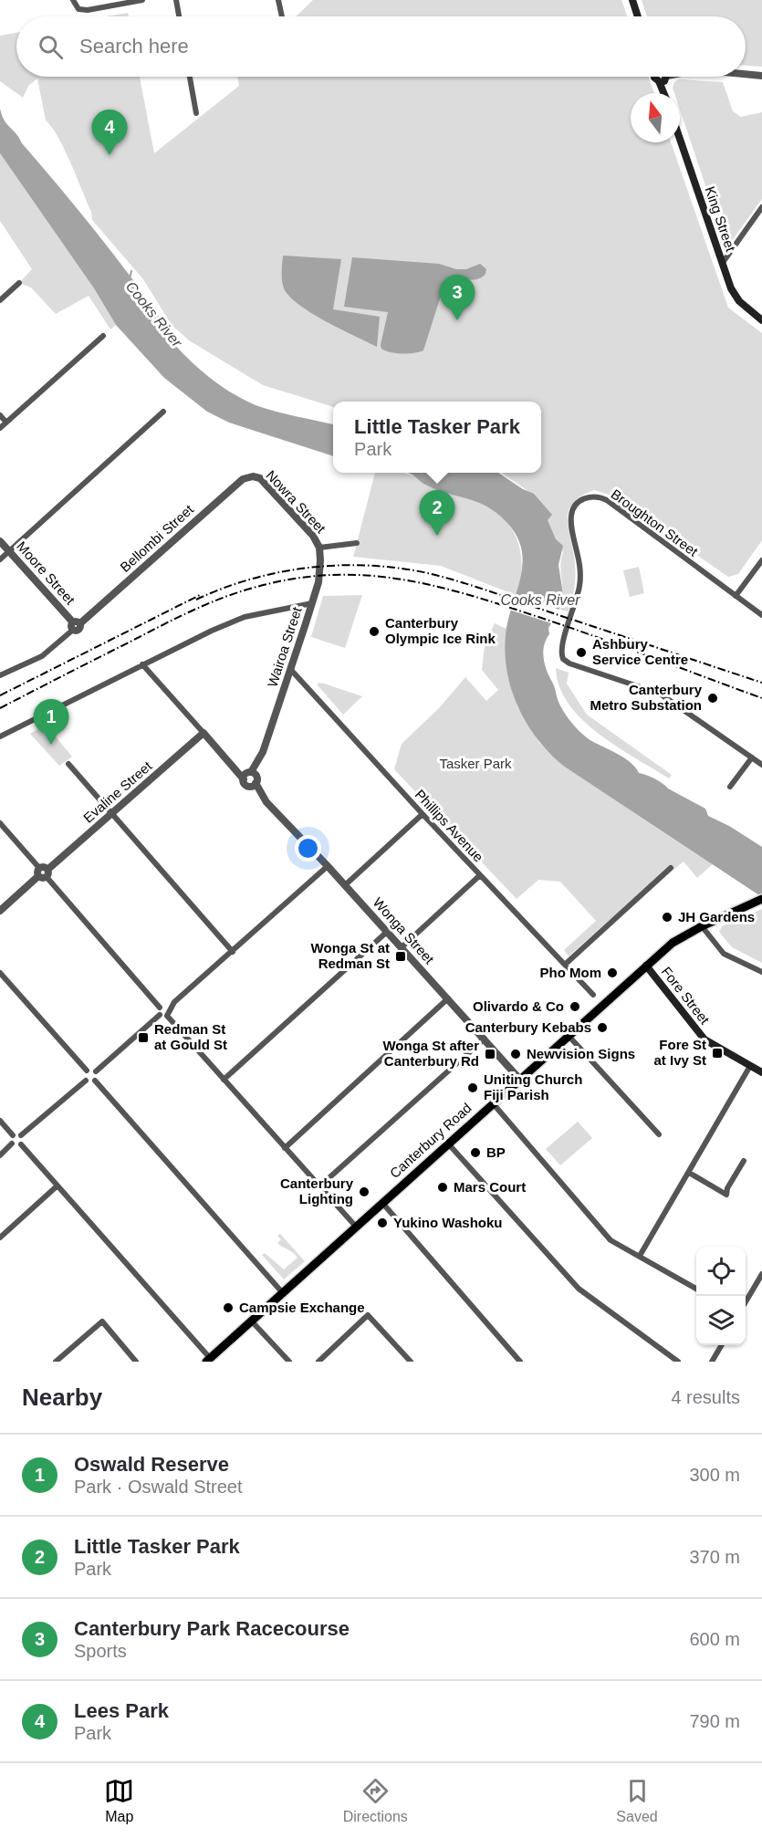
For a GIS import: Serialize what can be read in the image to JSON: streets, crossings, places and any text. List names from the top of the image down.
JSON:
{
  "streets": {
    "highway": ["Canterbury Road"],
    "main road": ["King Street", "Fore Street"],
    "street": [
      "Nowra Street",
      "Broughton Street",
      "Bellombi Street",
      "Moore Street",
      "Wairoa Street",
      "Evaline Street",
      "Phillips Avenue",
      "Wonga Street"
    ]
  },
  "crossings": [
    ["Nowra Street", "Bellombi Street"],
    ["Nowra Street", "Wairoa Street"],
    ["Bellombi Street", "Moore Street"],
    ["Wairoa Street", "Phillips Avenue"],
    ["Wairoa Street", "Wonga Street"],
    ["Evaline Street", "Wonga Street"],
    ["Wonga Street", "Canterbury Road"],
    ["Fore Street", "Canterbury Road"]
  ],
  "water": ["Cooks River"],
  "parks": ["Tasker Park"],
  "places": {
    "other": [
      "Canterbury Olympic Ice Rink",
      "Ashbury Service Centre",
      "Canterbury Metro Substation",
      "JH Gardens",
      "Pho Mom",
      "Olivardo & Co",
      "Canterbury Kebabs",
      "Newvision Signs",
      "Uniting Church Fiji Parish",
      "BP",
      "Mars Court",
      "Canterbury Lighting",
      "Yukino Washoku",
      "Campsie Exchange"
    ],
    "transit": [
      "Wonga St at Redman St",
      "Redman St at Gould St",
      "Fore St at Ivy St",
      "Wonga St after Canterbury Rd"
    ]
  },
  "north": "top",
  "page": {
    "search": "Search here",
    "pins": [
      "4",
      "3",
      "2",
      "1"
    ],
    "popup": ["Little Tasker Park", "Park"],
    "heading": ["Nearby", "4 results"],
    "list": [
      {
        "mark": "1",
        "name": "Oswald Reserve",
        "note": "Park · Oswald Street",
        "value": "300 m"
      },
      {
        "mark": "2",
        "name": "Little Tasker Park",
        "note": "Park",
        "value": "370 m"
      },
      {
        "mark": "3",
        "name": "Canterbury Park Racecourse",
        "note": "Sports",
        "value": "600 m"
      },
      {
        "mark": "4",
        "name": "Lees Park",
        "note": "Park",
        "value": "790 m"
      }
    ],
    "nav": ["Map", "Directions", "Saved"]
  }
}
